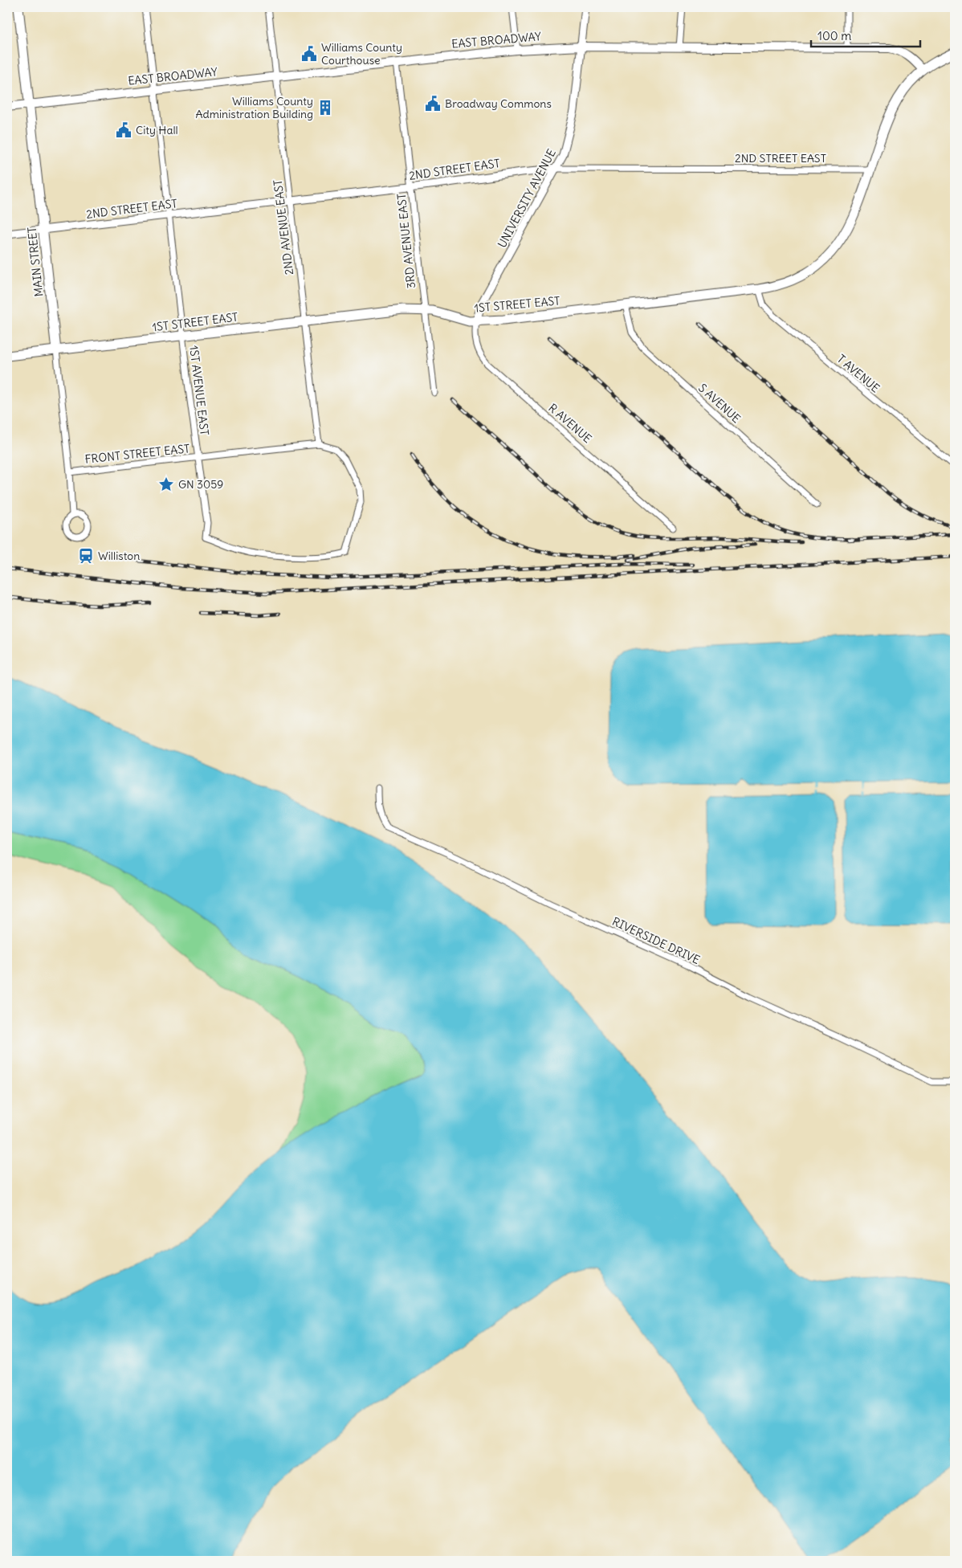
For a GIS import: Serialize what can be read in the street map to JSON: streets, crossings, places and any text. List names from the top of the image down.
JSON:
{
  "streets": {
    "main road": ["EAST BROADWAY", "MAIN STREET", "1ST STREET EAST"],
    "street": [
      "2ND STREET EAST",
      "UNIVERSITY AVENUE",
      "2ND AVENUE EAST",
      "3RD AVENUE EAST",
      "T AVENUE",
      "1ST AVENUE EAST",
      "S AVENUE",
      "R AVENUE",
      "FRONT STREET EAST",
      "RIVERSIDE DRIVE"
    ]
  },
  "crossings": [
    ["EAST BROADWAY", "UNIVERSITY AVENUE"],
    ["EAST BROADWAY", "2ND AVENUE EAST"],
    ["EAST BROADWAY", "3RD AVENUE EAST"],
    ["EAST BROADWAY", "MAIN STREET"],
    ["EAST BROADWAY", "1ST STREET EAST"],
    ["EAST BROADWAY", "1ST AVENUE EAST"],
    ["2ND STREET EAST", "UNIVERSITY AVENUE"],
    ["2ND STREET EAST", "2ND AVENUE EAST"],
    ["2ND STREET EAST", "3RD AVENUE EAST"],
    ["2ND STREET EAST", "MAIN STREET"],
    ["2ND STREET EAST", "1ST STREET EAST"],
    ["2ND STREET EAST", "1ST AVENUE EAST"],
    ["UNIVERSITY AVENUE", "1ST STREET EAST"],
    ["UNIVERSITY AVENUE", "R AVENUE"],
    ["2ND AVENUE EAST", "1ST STREET EAST"],
    ["2ND AVENUE EAST", "FRONT STREET EAST"],
    ["3RD AVENUE EAST", "1ST STREET EAST"],
    ["MAIN STREET", "1ST STREET EAST"],
    ["MAIN STREET", "FRONT STREET EAST"],
    ["1ST STREET EAST", "T AVENUE"],
    ["1ST STREET EAST", "1ST AVENUE EAST"],
    ["1ST STREET EAST", "S AVENUE"],
    ["1ST STREET EAST", "R AVENUE"],
    ["1ST AVENUE EAST", "FRONT STREET EAST"]
  ],
  "places": {
    "public building": ["Williams County Courthouse", "Broadway Commons", "City Hall"],
    "building": ["Williams County Administration Building"],
    "place": ["GN 3059"],
    "station": ["Williston"]
  },
  "scale_bar": "100 m"
}
